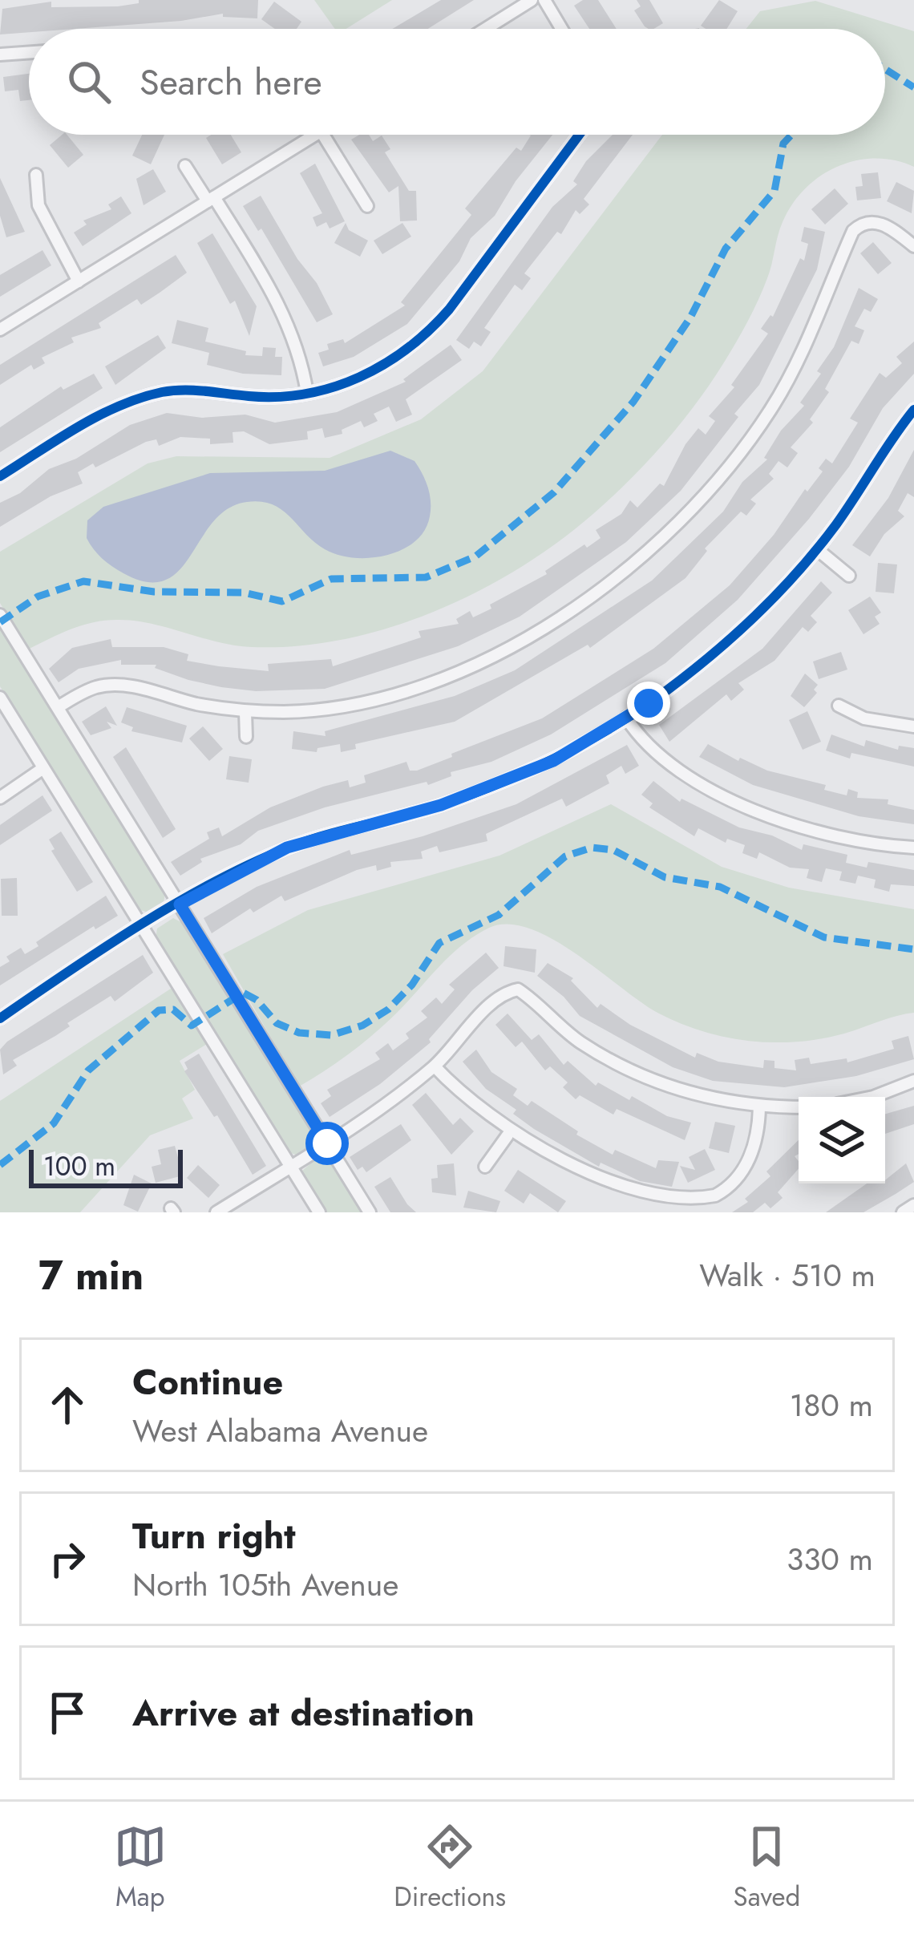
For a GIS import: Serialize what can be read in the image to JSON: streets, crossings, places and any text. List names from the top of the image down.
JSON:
{
  "scale_bar": "100 m",
  "page": {
    "search": "Search here",
    "scale": "100 m",
    "heading": ["7 min", "Walk · 510 m"],
    "list": [
      ["Continue", "West Alabama Avenue", "180 m"],
      ["Turn right", "North 105th Avenue", "330 m"],
      "Arrive at destination"
    ],
    "nav": ["Map", "Directions", "Saved"]
  }
}
